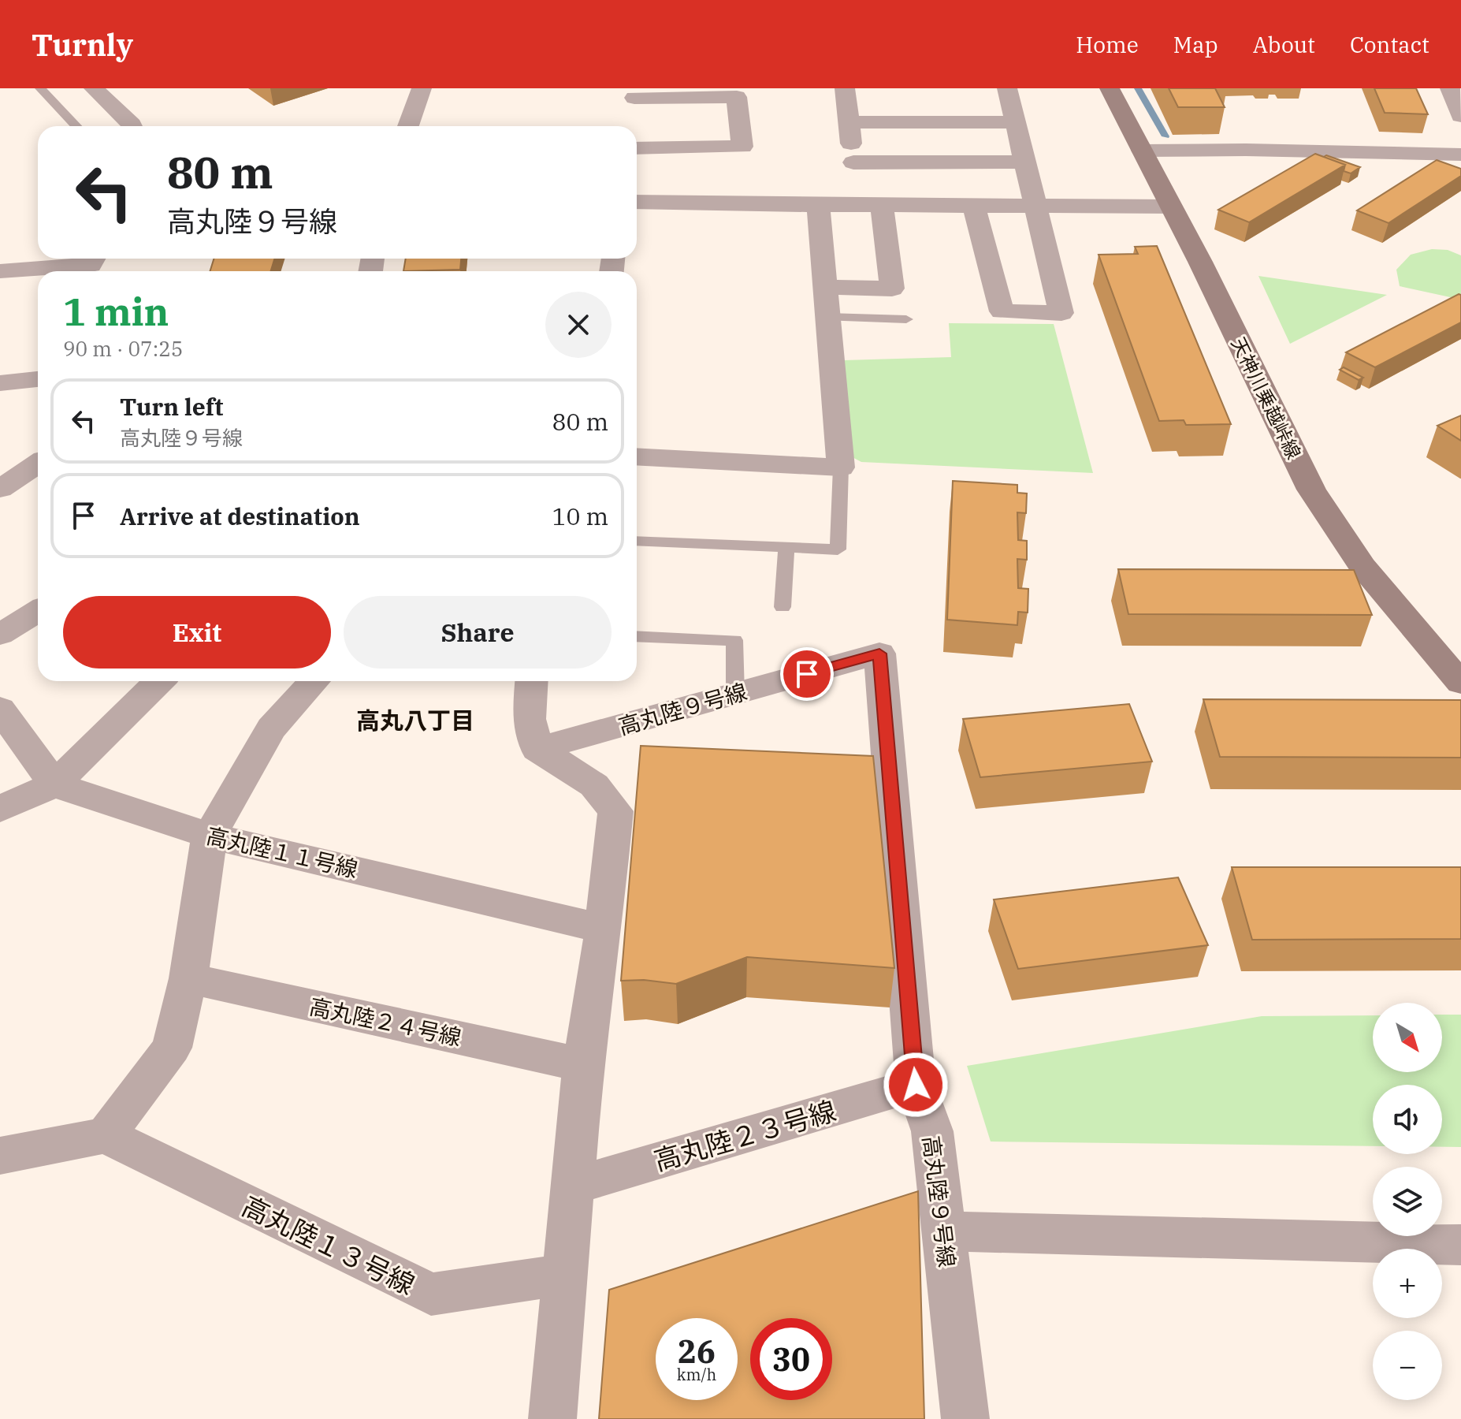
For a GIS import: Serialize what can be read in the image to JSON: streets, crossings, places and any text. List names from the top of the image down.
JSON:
{
  "streets": {
    "street": [
      "天神川乗越峠線",
      "高丸陸９号線",
      "高丸陸１１号線",
      "高丸陸２４号線",
      "高丸陸２３号線",
      "高丸陸１３号線"
    ]
  },
  "crossings": [
    ["高丸陸９号線", "高丸陸２３号線"]
  ],
  "districts": ["高丸八丁目"],
  "north": "bottom right",
  "page": {
    "header": "Turnly",
    "nav": [
      "Home",
      "Map",
      "About",
      "Contact"
    ],
    "turn": ["80 m", "高丸陸９号線"],
    "heading": ["1 min", "90 m · 07:25"],
    "list": [
      {
        "name": "Turn left",
        "note": "高丸陸９号線",
        "value": "80 m"
      },
      {
        "name": "Arrive at destination",
        "value": "10 m"
      }
    ],
    "buttons": ["Exit", "Share"],
    "map_buttons": ["+", "−"],
    "speed": "26 km/h",
    "limit": "30"
  }
}
